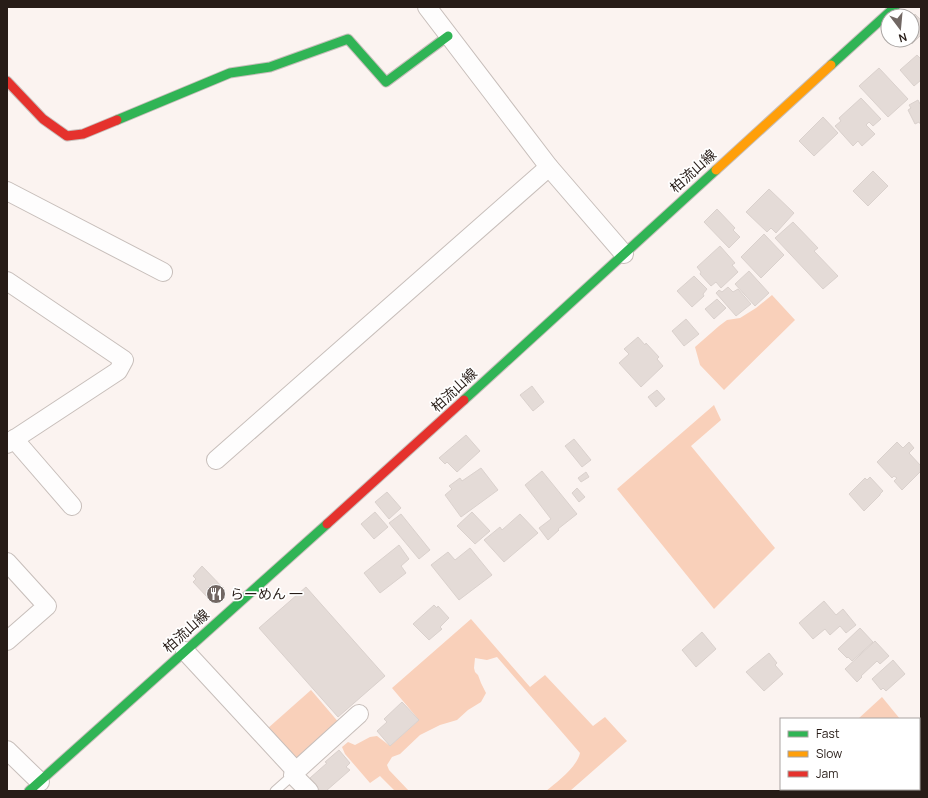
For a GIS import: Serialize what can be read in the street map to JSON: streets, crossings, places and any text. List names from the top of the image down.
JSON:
{
  "streets": {
    "main road": ["柏流山線"]
  },
  "places": {
    "restaurant": ["らーめん 一"]
  },
  "legend": ["Fast", "Slow", "Jam"],
  "north": "bottom"
}
